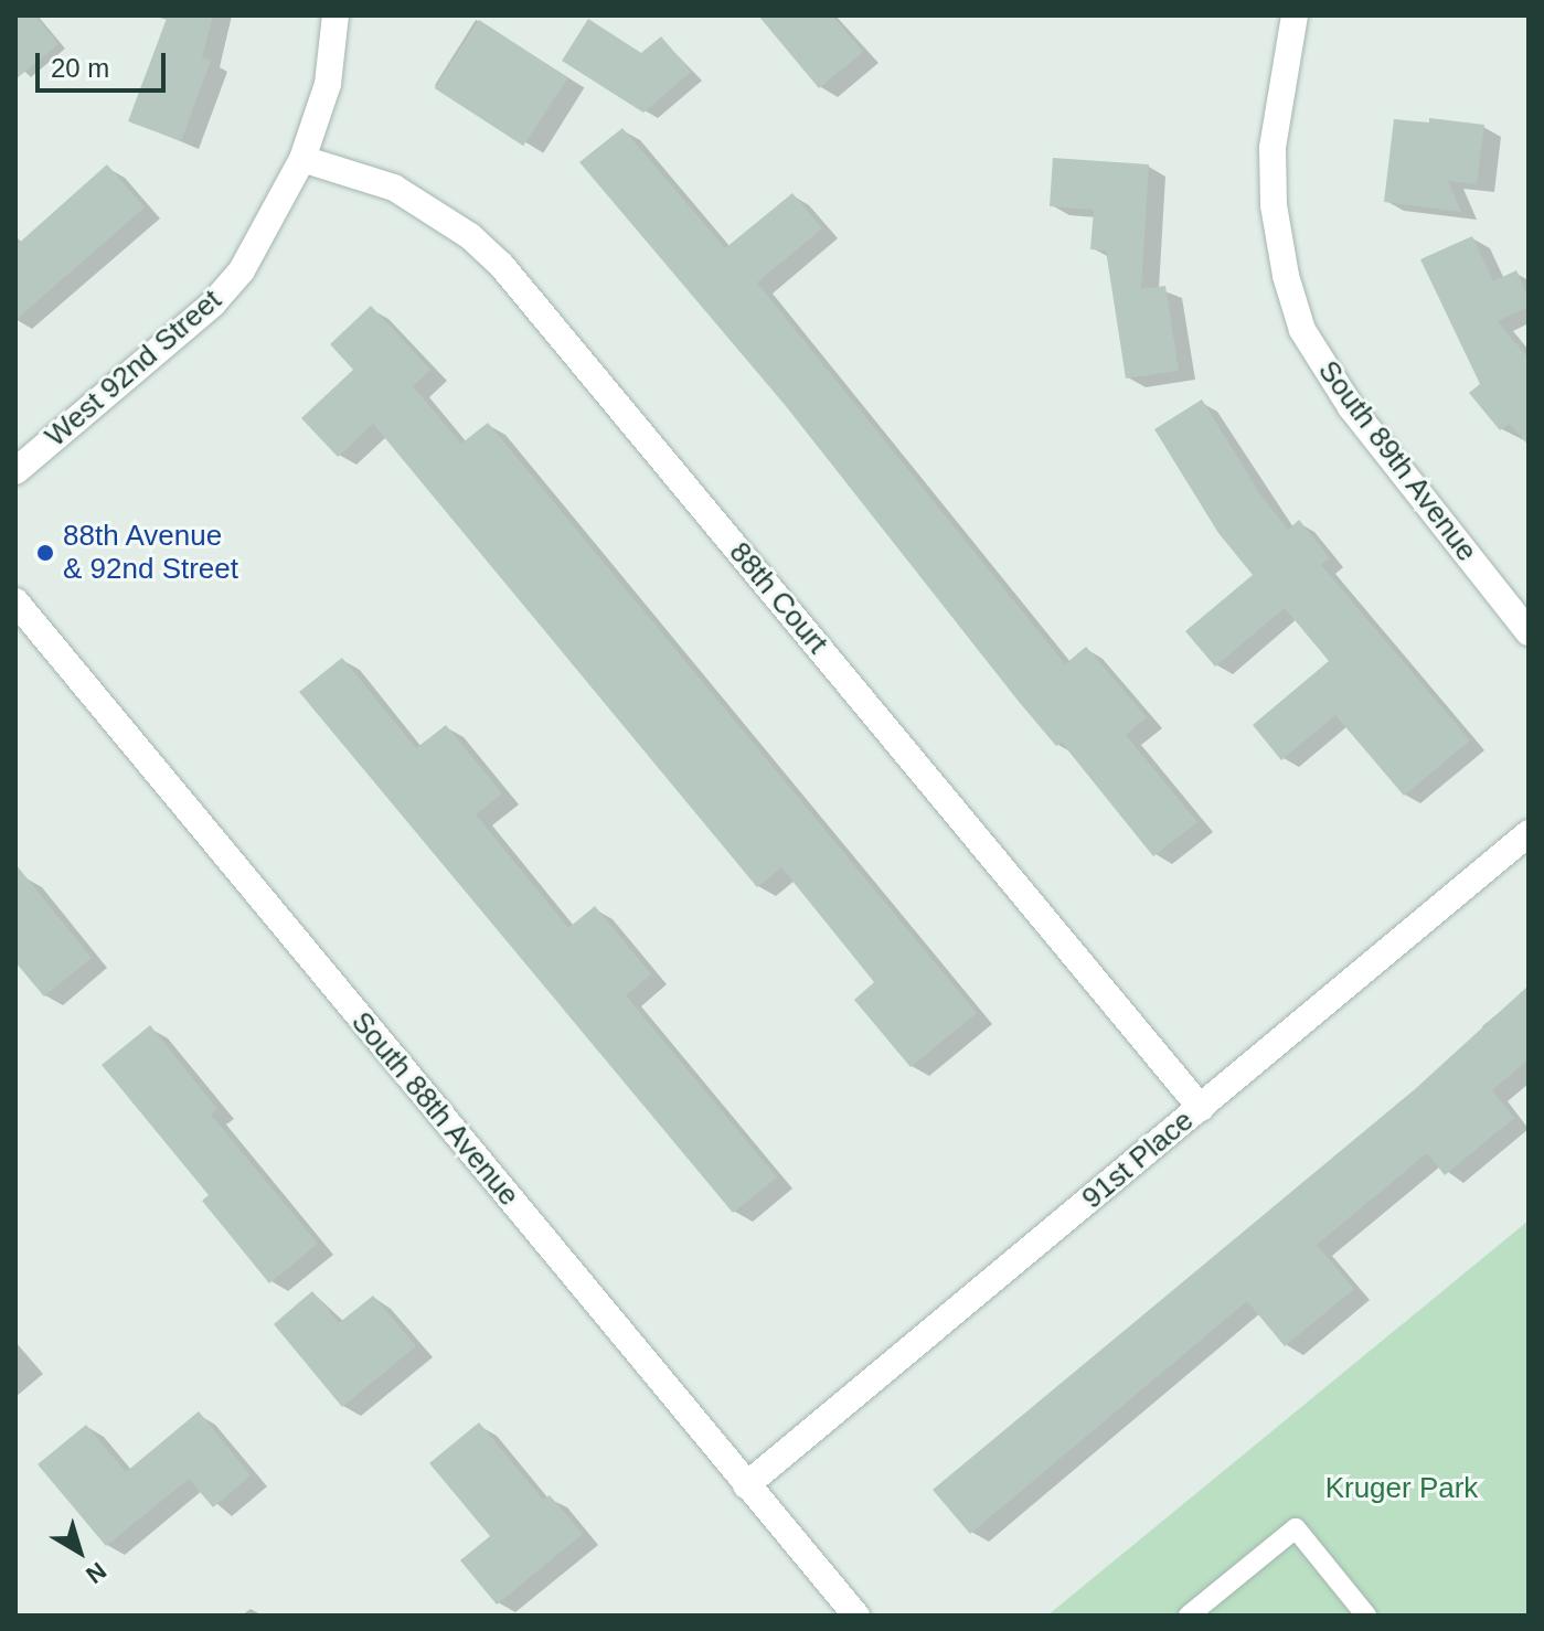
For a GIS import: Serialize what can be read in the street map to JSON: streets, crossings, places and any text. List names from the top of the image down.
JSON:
{
  "streets": {
    "street": [
      "West 92nd Street",
      "South 89th Avenue",
      "88th Court",
      "South 88th Avenue",
      "91st Place"
    ]
  },
  "crossings": [
    ["West 92nd Street", "88th Court"],
    ["88th Court", "91st Place"],
    ["South 88th Avenue", "91st Place"]
  ],
  "parks": ["Kruger Park"],
  "places": ["88th Avenue & 92nd Street"],
  "scale_bar": "20 m",
  "north": "bottom right"
}
